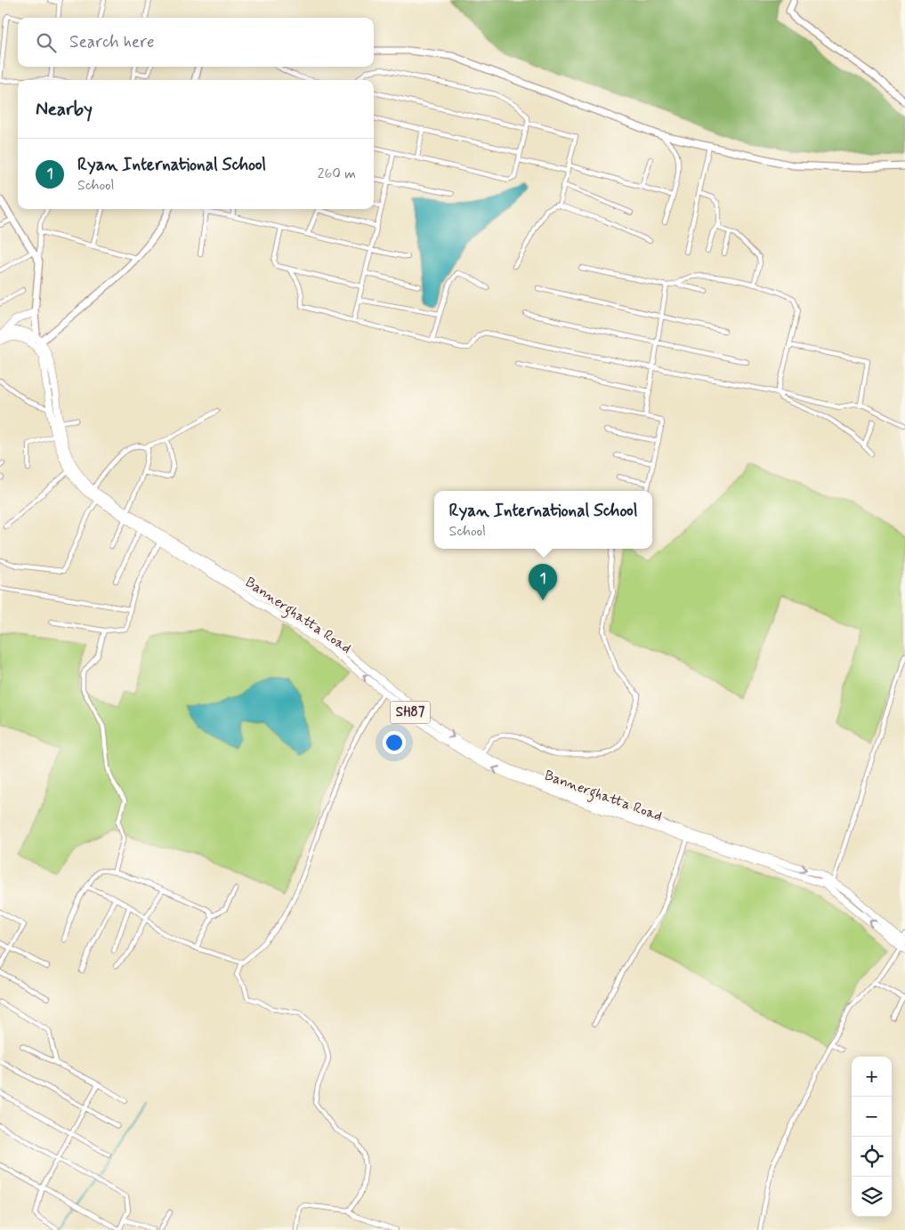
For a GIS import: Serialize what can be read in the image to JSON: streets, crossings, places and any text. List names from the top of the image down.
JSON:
{
  "streets": {
    "main road": ["Bannerghatta Road", "SH87"]
  },
  "page": {
    "search": "Search here",
    "heading": "Nearby",
    "list": [
      {
        "mark": "1",
        "name": "Ryan International School",
        "note": "School",
        "value": "260 m"
      }
    ],
    "popup": ["Ryan International School", "School"],
    "pins": "1",
    "map_buttons": ["+", "−"]
  }
}
